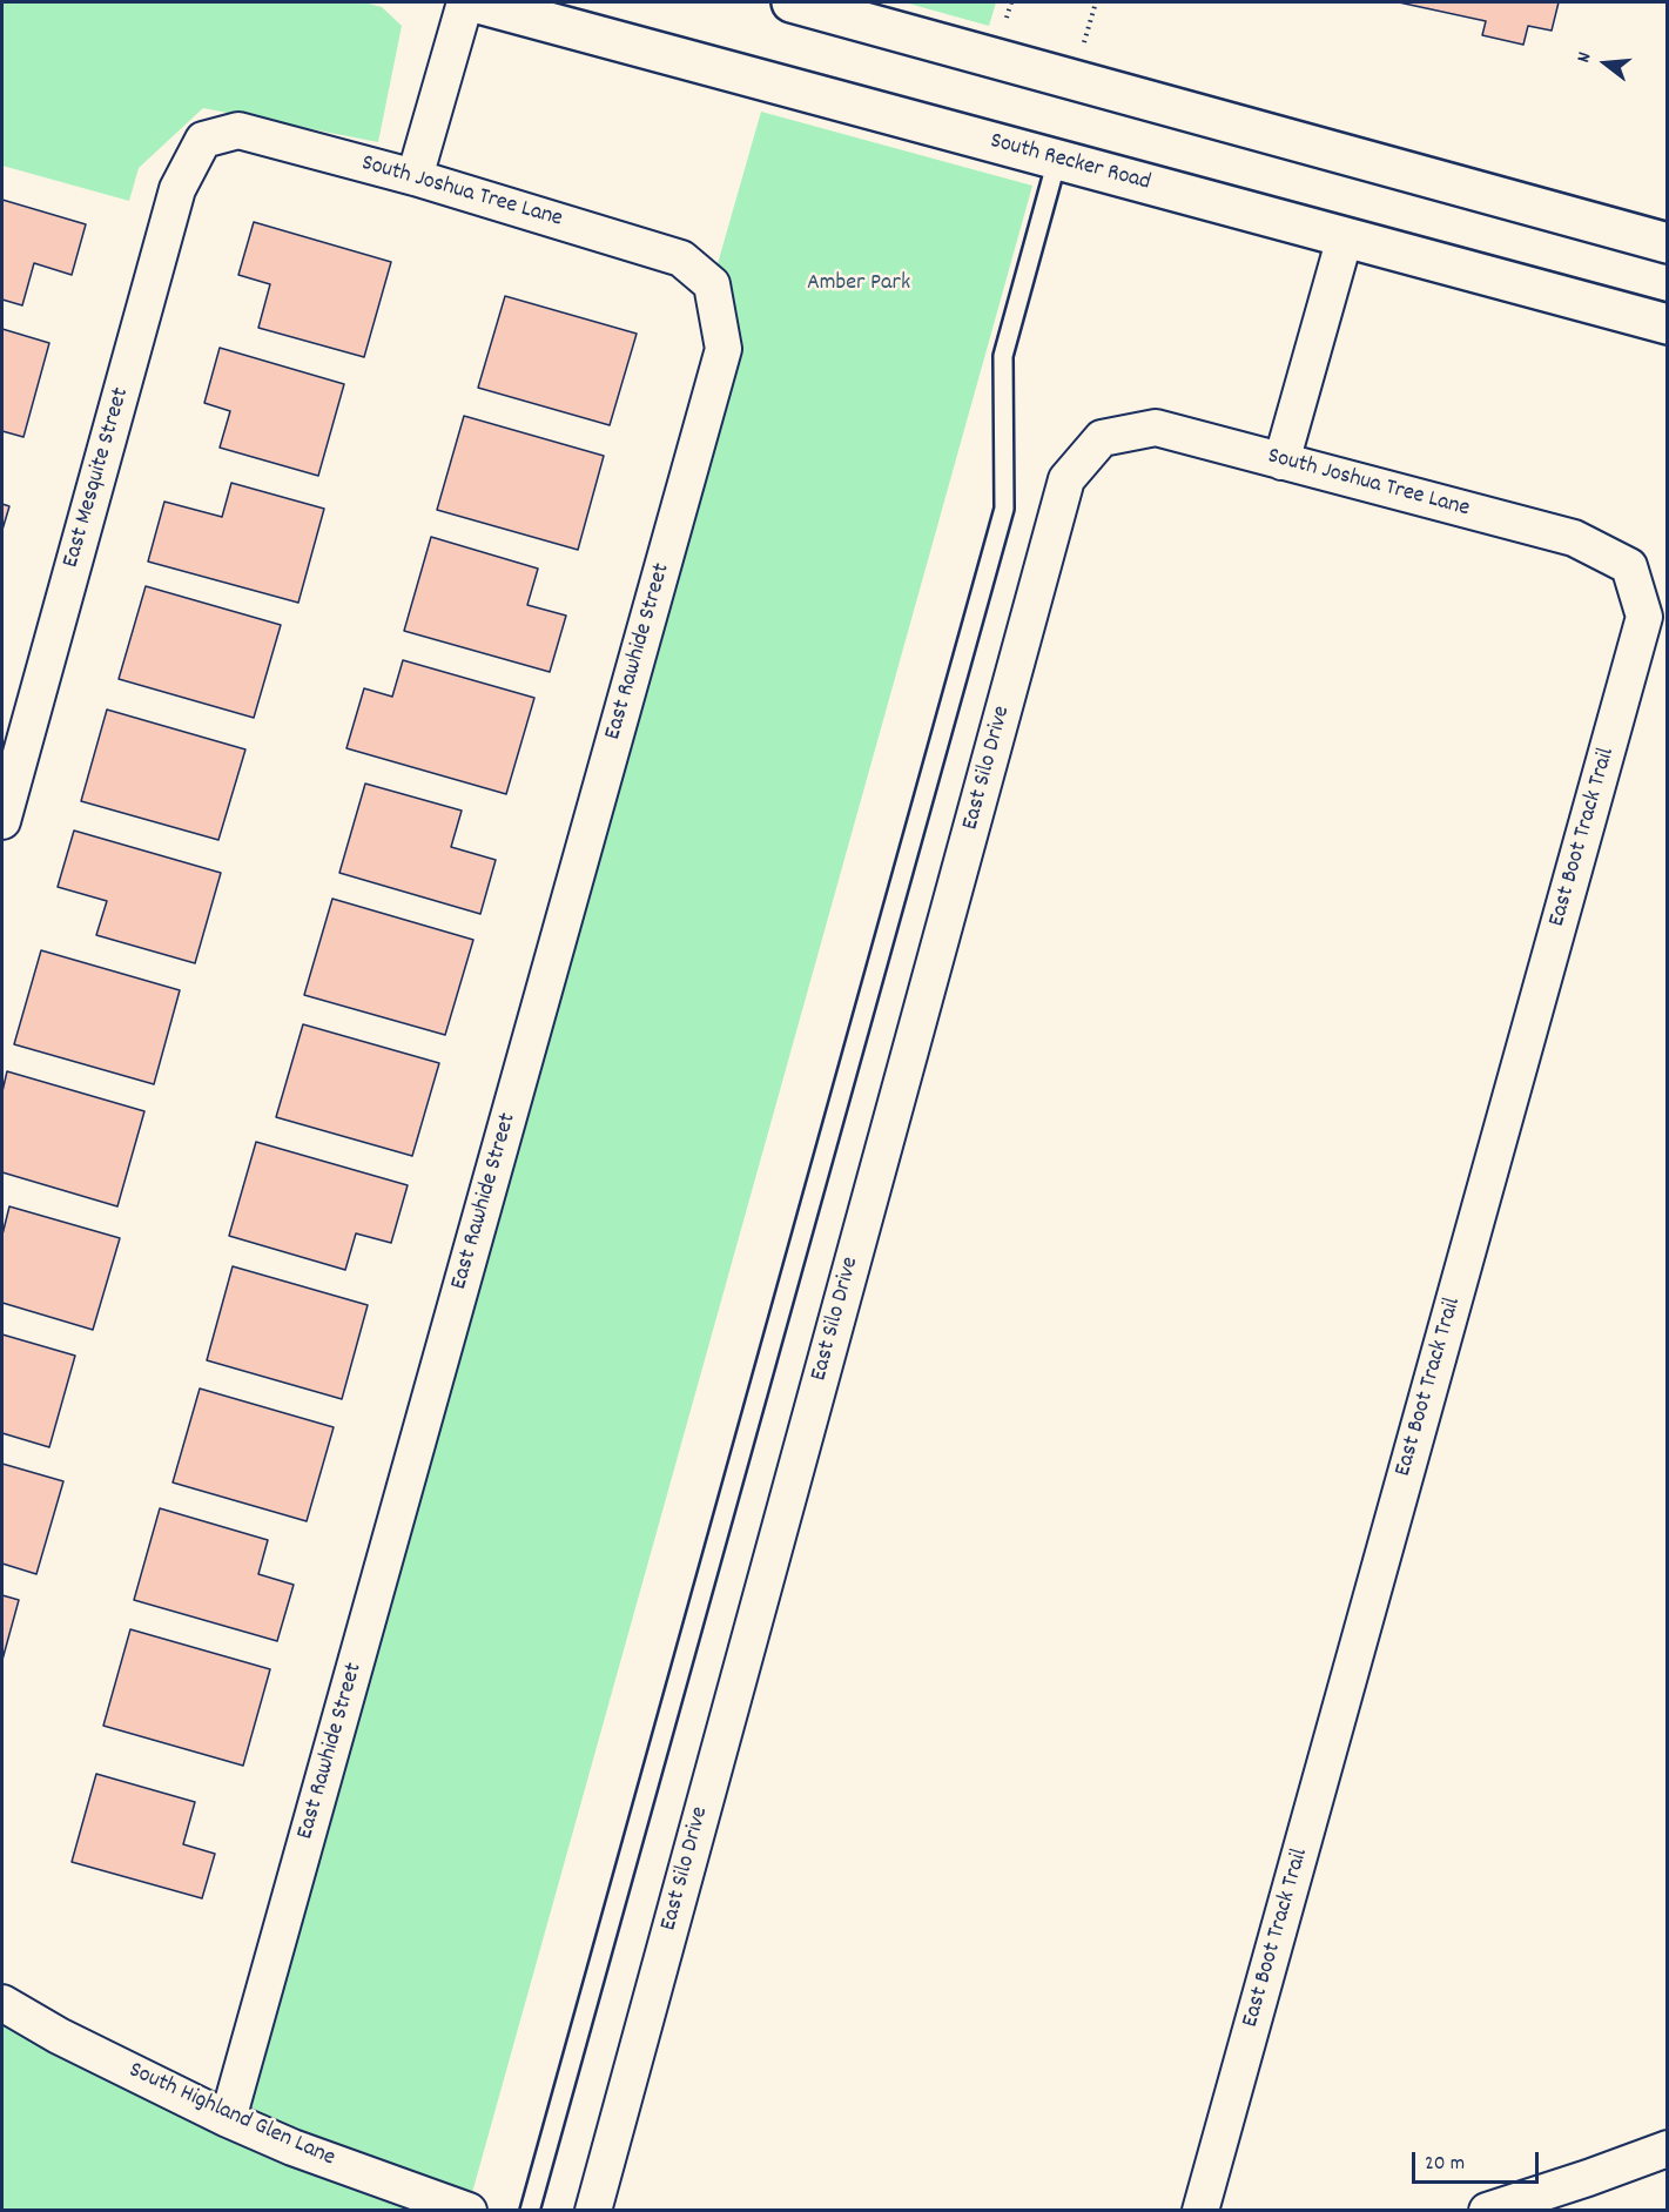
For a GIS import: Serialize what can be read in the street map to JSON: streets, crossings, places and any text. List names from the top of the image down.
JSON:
{
  "streets": {
    "main road": ["South Recker Road"],
    "street": [
      "South Joshua Tree Lane",
      "East Mesquite Street",
      "East Rawhide Street",
      "East Silo Drive",
      "East Boot Track Trail",
      "South Highland Glen Lane"
    ]
  },
  "crossings": [
    ["South Joshua Tree Lane", "East Mesquite Street"],
    ["South Joshua Tree Lane", "East Rawhide Street"],
    ["South Joshua Tree Lane", "East Silo Drive"],
    ["South Joshua Tree Lane", "East Boot Track Trail"],
    ["East Rawhide Street", "South Highland Glen Lane"]
  ],
  "parks": ["Amber Park"],
  "scale_bar": "20 m",
  "north": "left"
}
